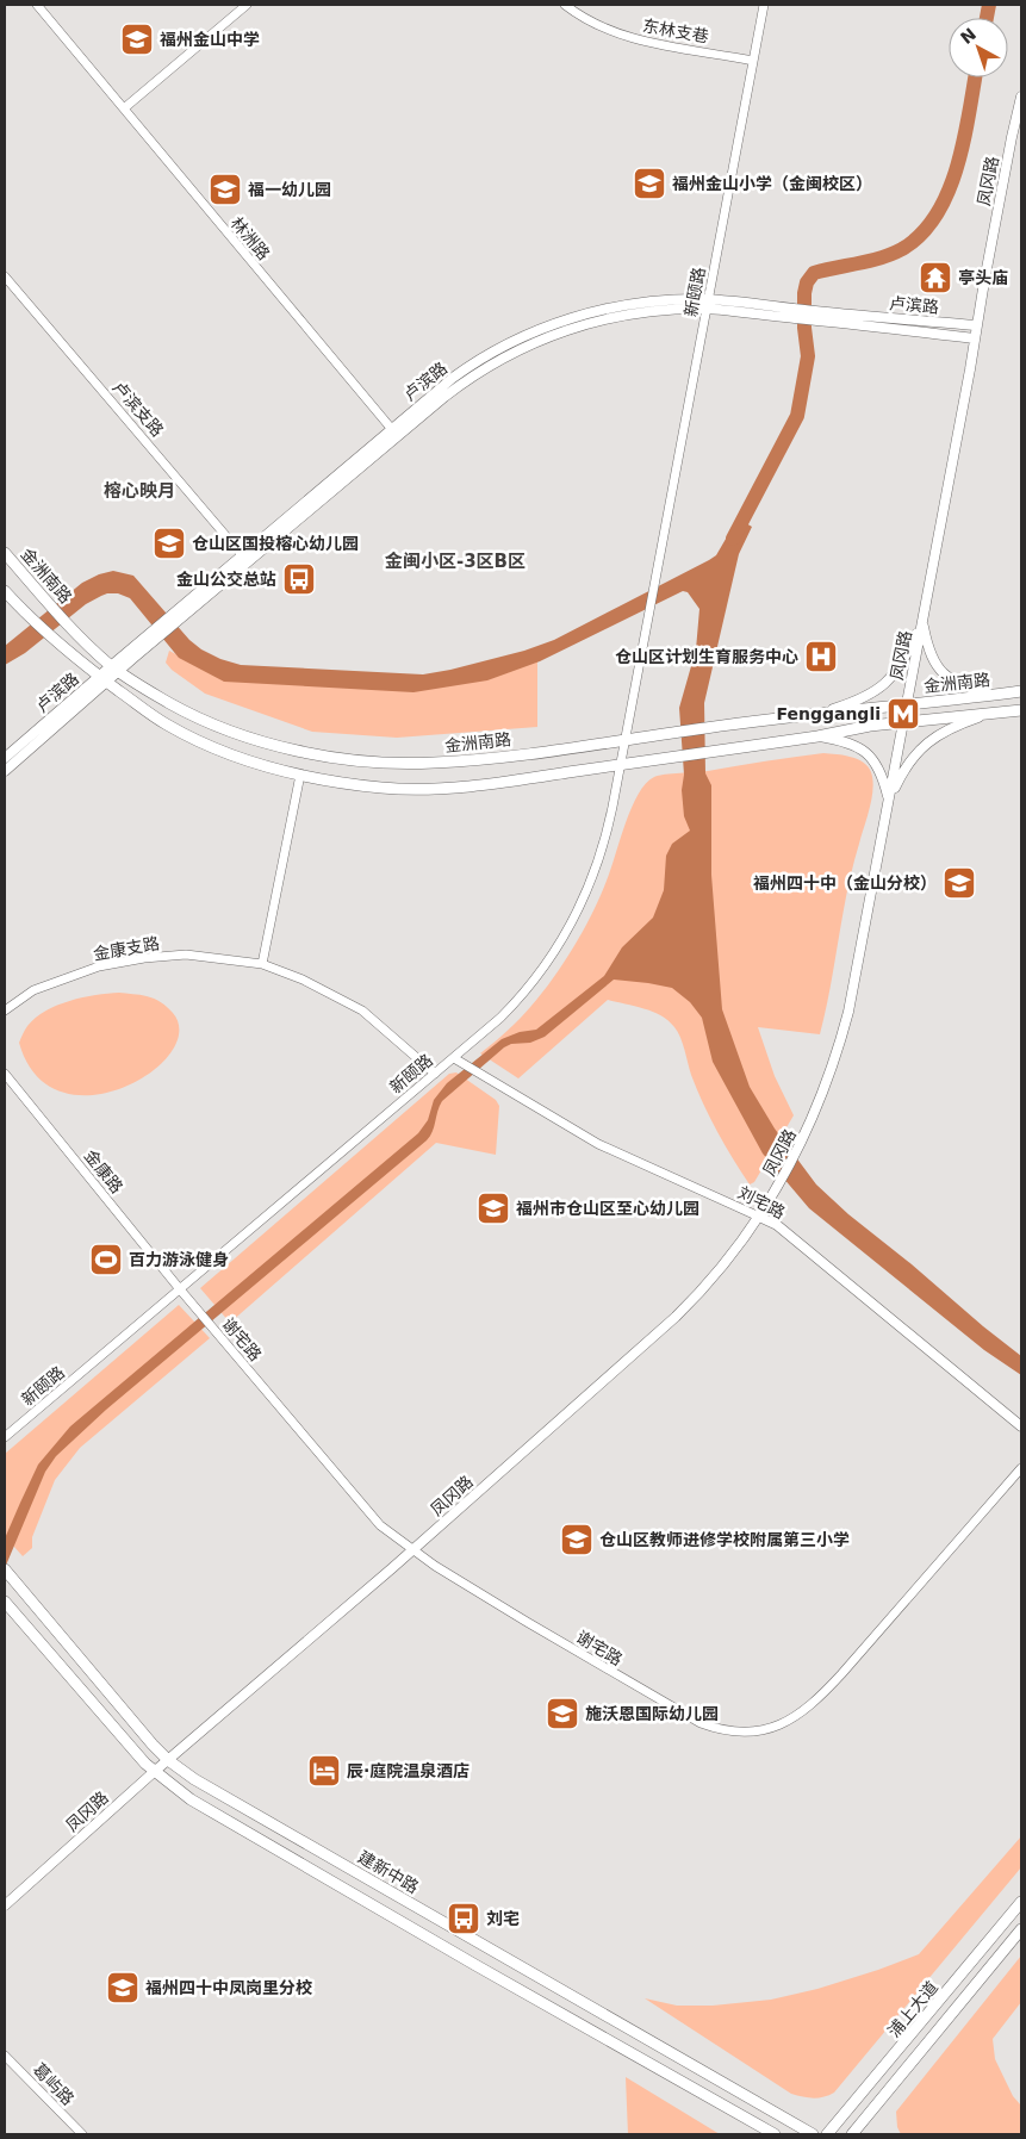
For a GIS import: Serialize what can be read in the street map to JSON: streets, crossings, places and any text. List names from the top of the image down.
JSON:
{
  "streets": {
    "main road": [
      "凤冈路",
      "卢滨路",
      "金洲南路",
      "刘宅路",
      "建新中路",
      "浦上大道"
    ],
    "street": [
      "东林支巷",
      "林洲路",
      "新颐路",
      "卢滨支路",
      "金康支路",
      "金康路",
      "谢宅路",
      "葛屿路"
    ]
  },
  "crossings": [
    ["东林支巷", "新颐路"],
    ["凤冈路", "卢滨路"],
    ["凤冈路", "金洲南路"],
    ["凤冈路", "刘宅路"],
    ["凤冈路", "谢宅路"],
    ["凤冈路", "建新中路"],
    ["林洲路", "卢滨路"],
    ["新颐路", "卢滨路"],
    ["新颐路", "金洲南路"],
    ["新颐路", "金康支路"],
    ["新颐路", "金康路"],
    ["新颐路", "刘宅路"],
    ["新颐路", "谢宅路"],
    ["卢滨路", "卢滨支路"],
    ["卢滨路", "金洲南路"],
    ["金康路", "谢宅路"]
  ],
  "districts": ["榕心映月", "金闽小区-3区B区"],
  "places": {
    "school or university": [
      "福州金山中学",
      "福州金山小学（金闽校区）",
      "福一幼儿园",
      "仓山区国投榕心幼儿园",
      "福州四十中（金山分校）",
      "福州市仓山区至心幼儿园",
      "仓山区教师进修学校附属第三小学",
      "施沃恩国际幼儿园",
      "福州四十中凤岗里分校"
    ],
    "temple": ["亭头庙"],
    "bus stop": ["金山公交总站", "刘宅"],
    "hospital": ["仓山区计划生育服务中心"],
    "metro station": ["Fenggangli"],
    "sports": ["百力游泳健身"],
    "hotel": ["辰·庭院温泉酒店"]
  },
  "north": "top left"
}
